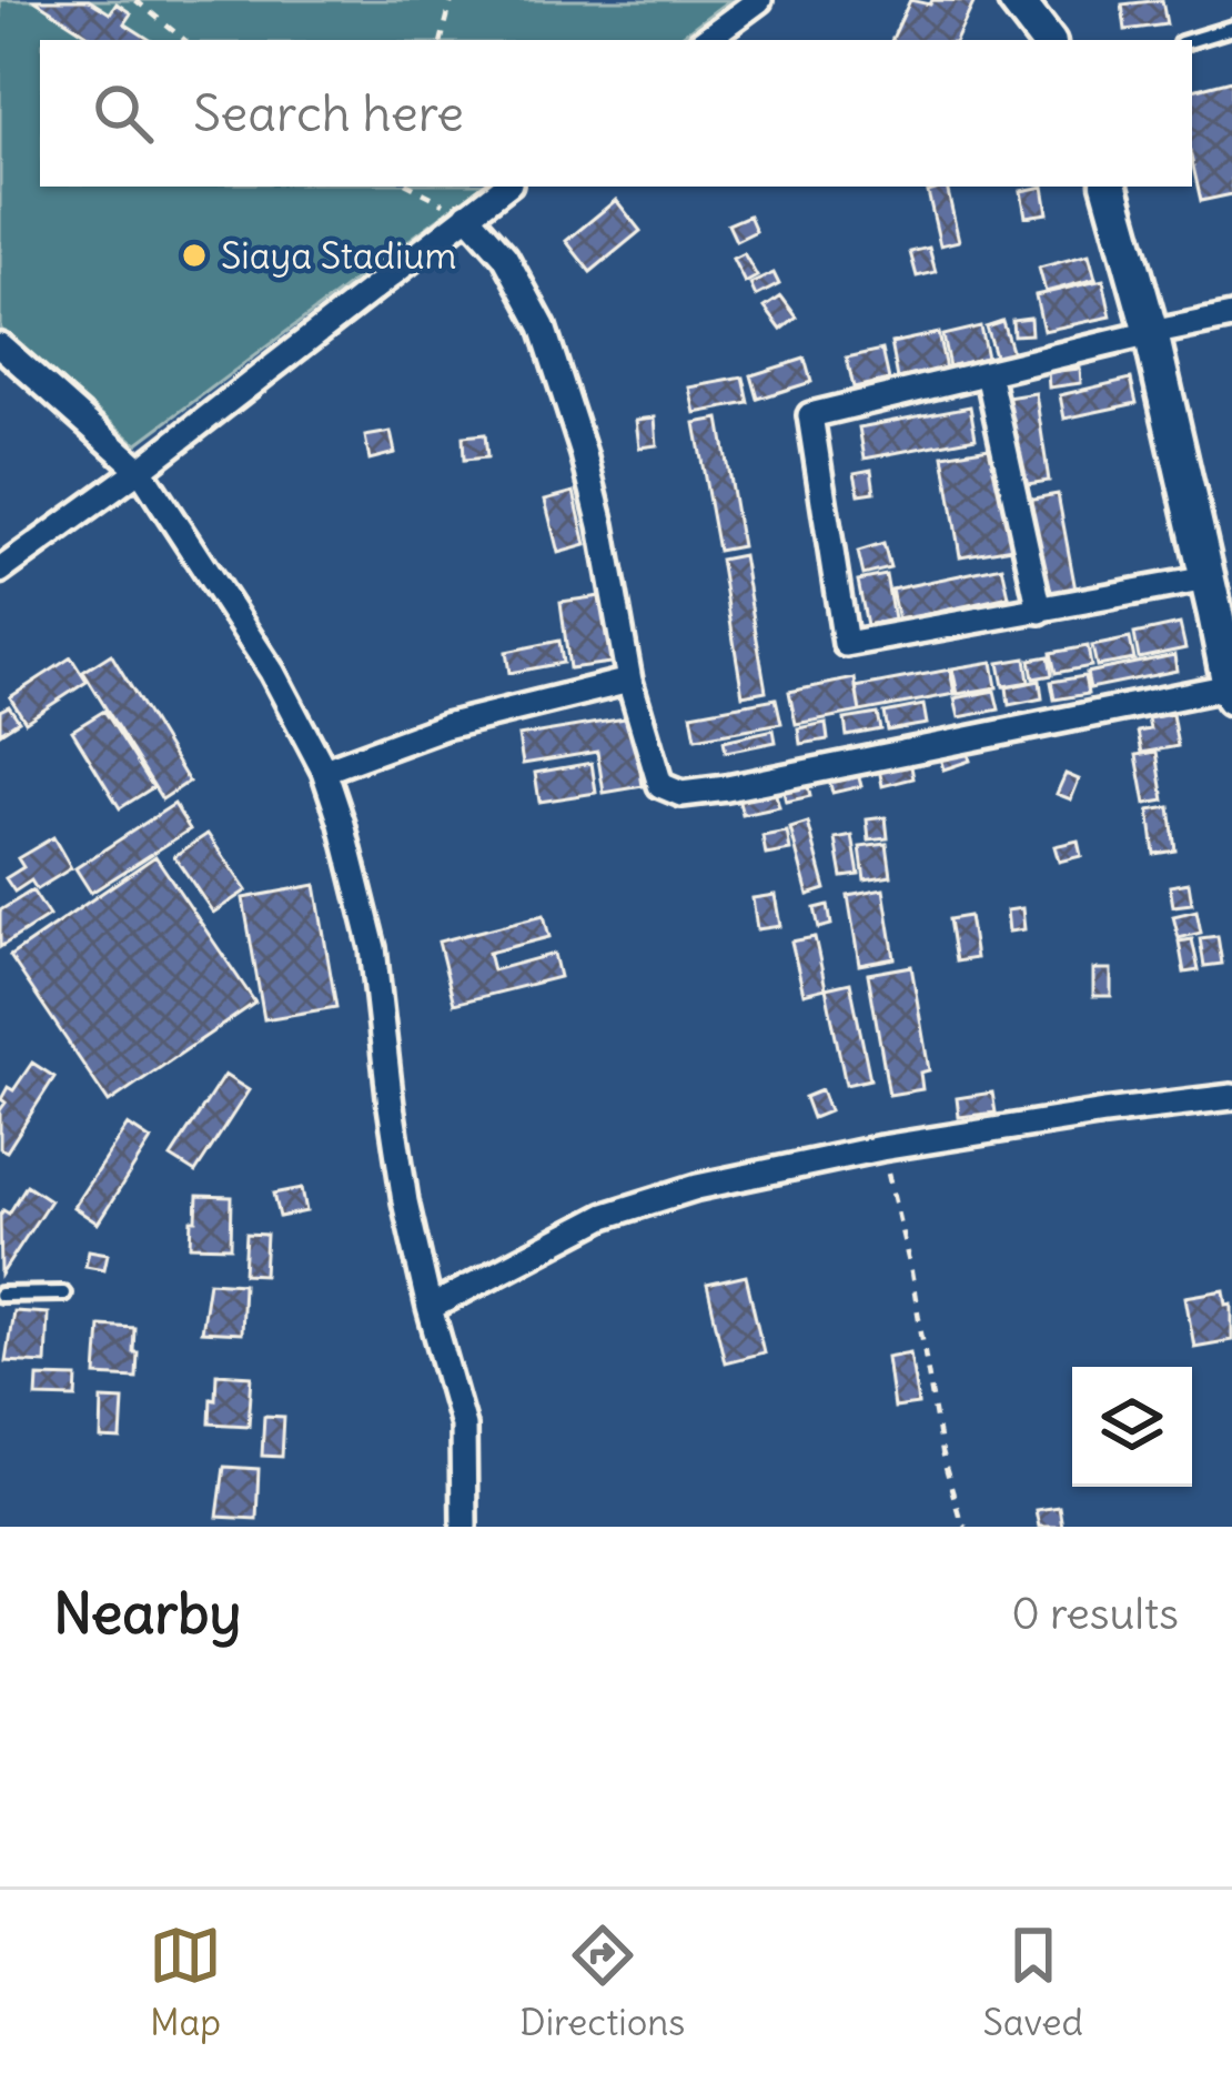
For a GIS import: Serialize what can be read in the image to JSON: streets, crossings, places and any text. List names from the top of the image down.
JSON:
{
  "places": ["Siaya Stadium"],
  "page": {
    "search": "Search here",
    "heading": ["Nearby", "0 results"],
    "nav": ["Map", "Directions", "Saved"]
  }
}
